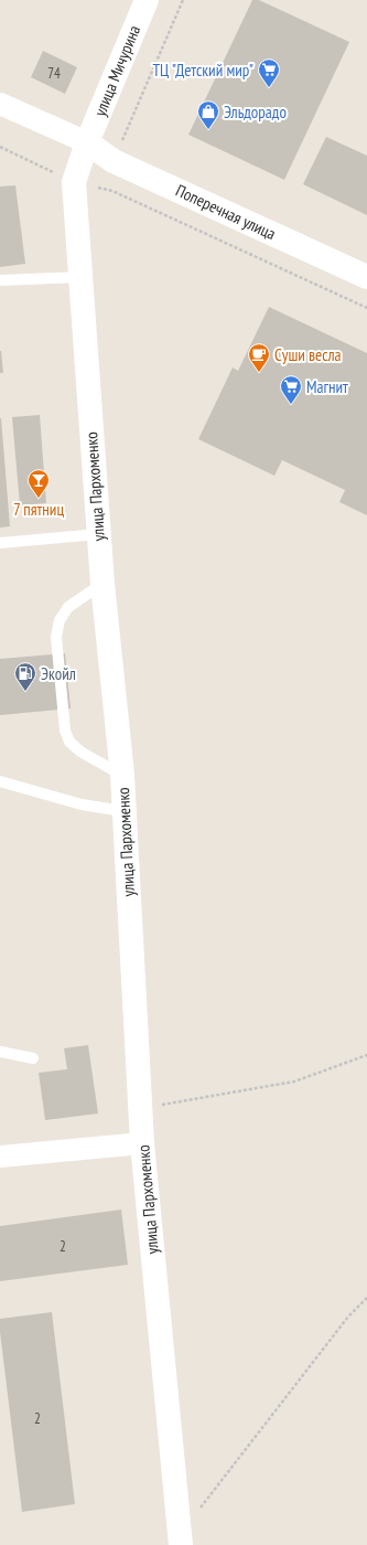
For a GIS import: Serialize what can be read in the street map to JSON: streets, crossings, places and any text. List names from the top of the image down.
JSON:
{
  "streets": {
    "street": ["улица Мичурина", "Поперечная улица", "улица Пархоменко"]
  },
  "crossings": [
    ["улица Мичурина", "Поперечная улица"],
    ["улица Мичурина", "улица Пархоменко"],
    ["Поперечная улица", "улица Пархоменко"]
  ],
  "places": {
    "supermarket": ["ТЦ \"Детский мир\"", "Магнит"],
    "shop": ["Эльдорадо"],
    "cafe": ["Суши весла"],
    "bar": ["7 пятниц"],
    "fuel station": ["Экойл"]
  },
  "house_numbers": ["74", "2", "2"]
}
